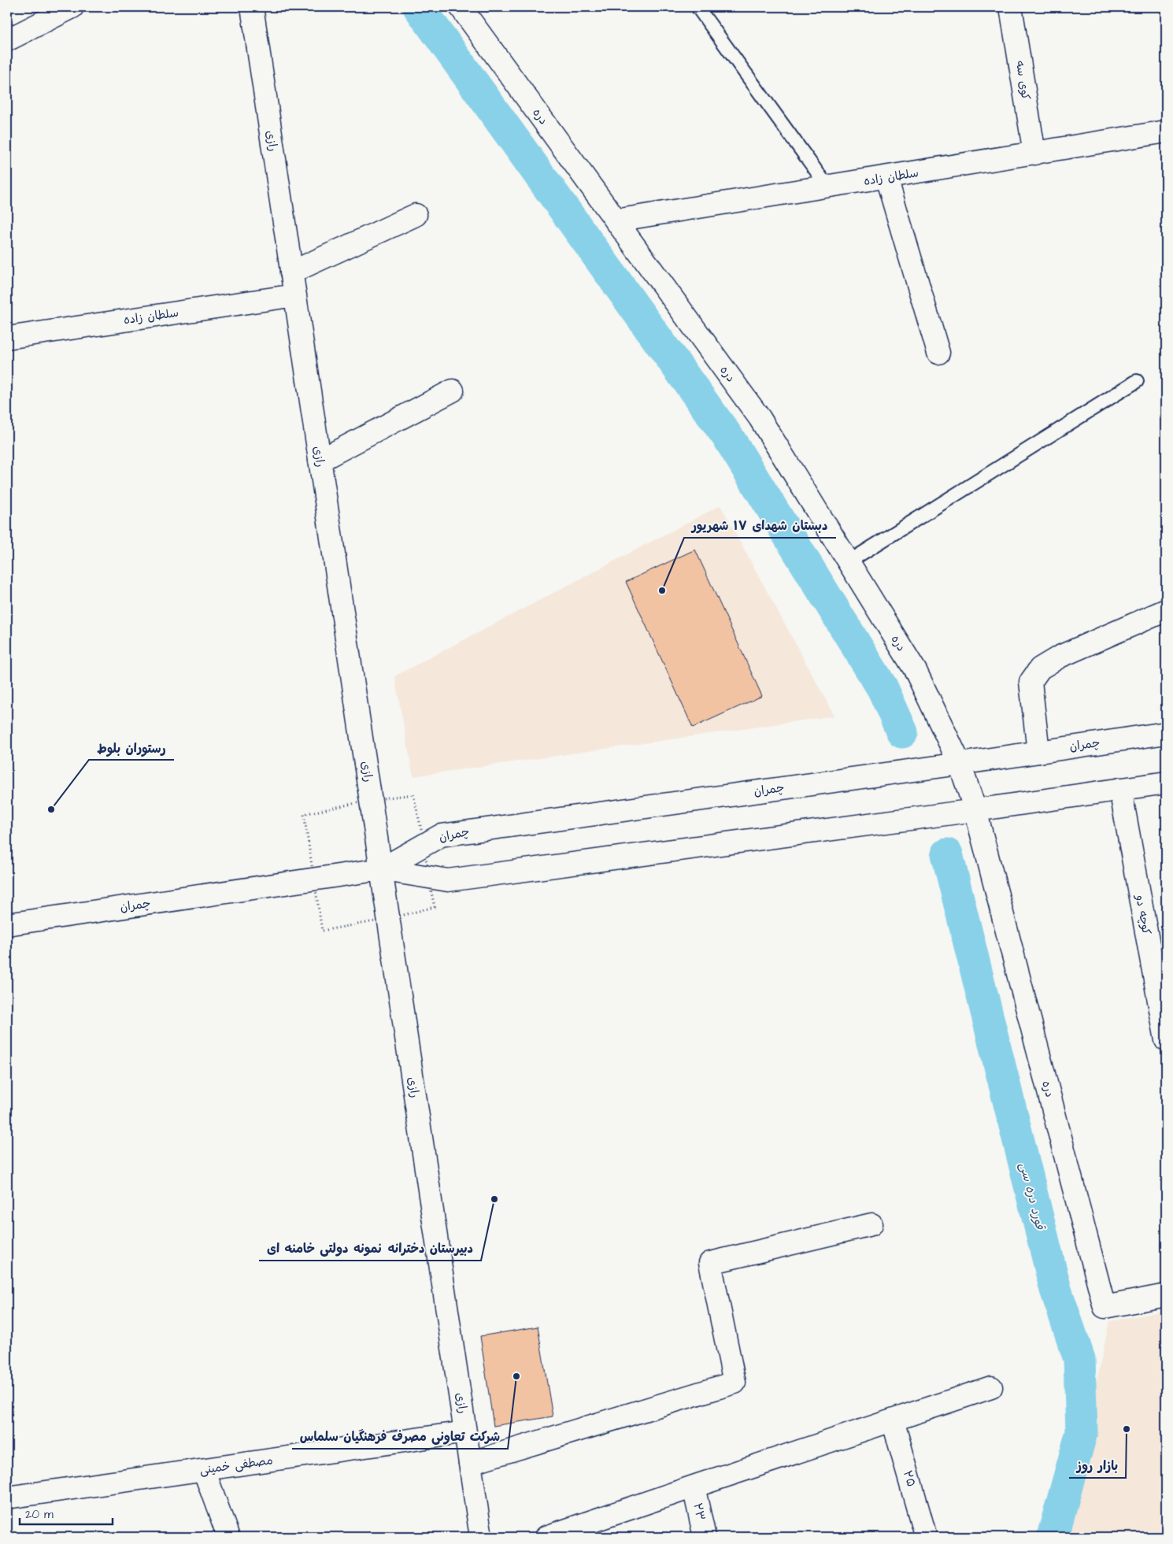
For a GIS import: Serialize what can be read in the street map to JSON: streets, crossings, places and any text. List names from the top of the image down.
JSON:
{
  "streets": {
    "street": [
      "کوی سه",
      "دره",
      "رازی",
      "سلطان زاده",
      "چمران",
      "کوچه دو",
      "مصطفی خمینی",
      "۲۵",
      "۲۳"
    ]
  },
  "crossings": [
    ["کوی سه", "سلطان زاده"],
    ["دره", "سلطان زاده"],
    ["دره", "چمران"],
    ["رازی", "سلطان زاده"],
    ["رازی", "چمران"],
    ["رازی", "مصطفی خمینی"],
    ["چمران", "کوچه دو"]
  ],
  "water": ["قورد دره سی"],
  "places": [
    "دبستان شهدای ۱۷ شهریور",
    "رستوران بلوط",
    "دبیرستان دخترانه نمونه دولتی خامنه ای",
    "شرکت تعاونی مصرف فرهنگیان سلماس",
    "بازار روز"
  ],
  "scale_bar": "20 m"
}
